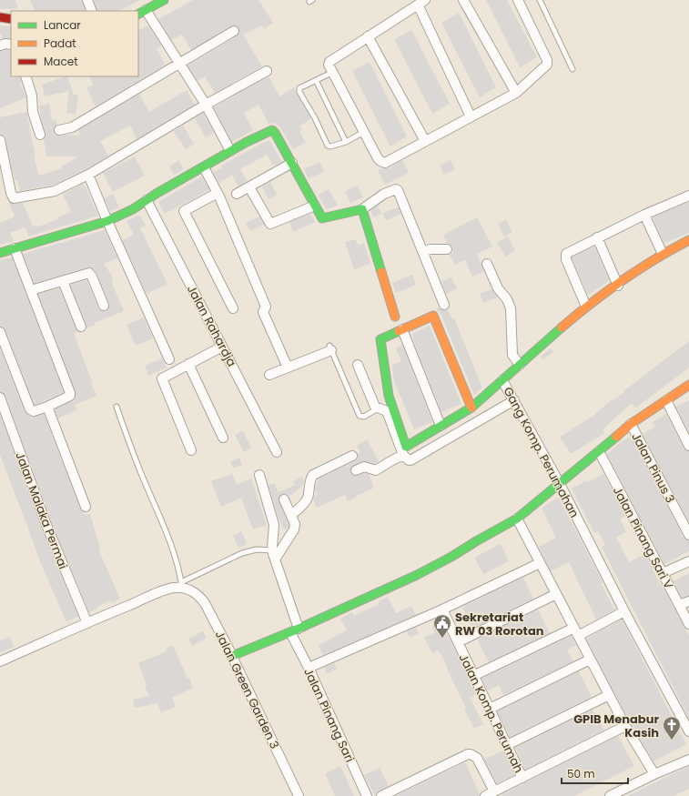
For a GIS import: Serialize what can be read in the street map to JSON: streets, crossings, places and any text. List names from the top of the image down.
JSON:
{
  "streets": {
    "street": [
      "Jalan Rahardja",
      "Gang Komp. Perumahan",
      "Jalan Pinus 3",
      "Jalan Malaka Permai",
      "Jalan Pinang Sari V",
      "Jalan Green Garden 3",
      "Jalan Komp. Perumah",
      "Jalan Pinang Sari"
    ]
  },
  "crossings": [
    ["Gang Komp. Perumahan", "Jalan Pinus 3"],
    ["Jalan Pinus 3", "Jalan Pinang Sari V"],
    ["Jalan Pinus 3", "Jalan Green Garden 3"],
    ["Jalan Pinus 3", "Jalan Pinang Sari"]
  ],
  "places": {
    "public building": ["Sekretariat RW 03 Rorotan"],
    "church": ["GPIB Menabur Kasih"]
  },
  "legend": ["Lancar", "Padat", "Macet"],
  "scale_bar": "50 m"
}
